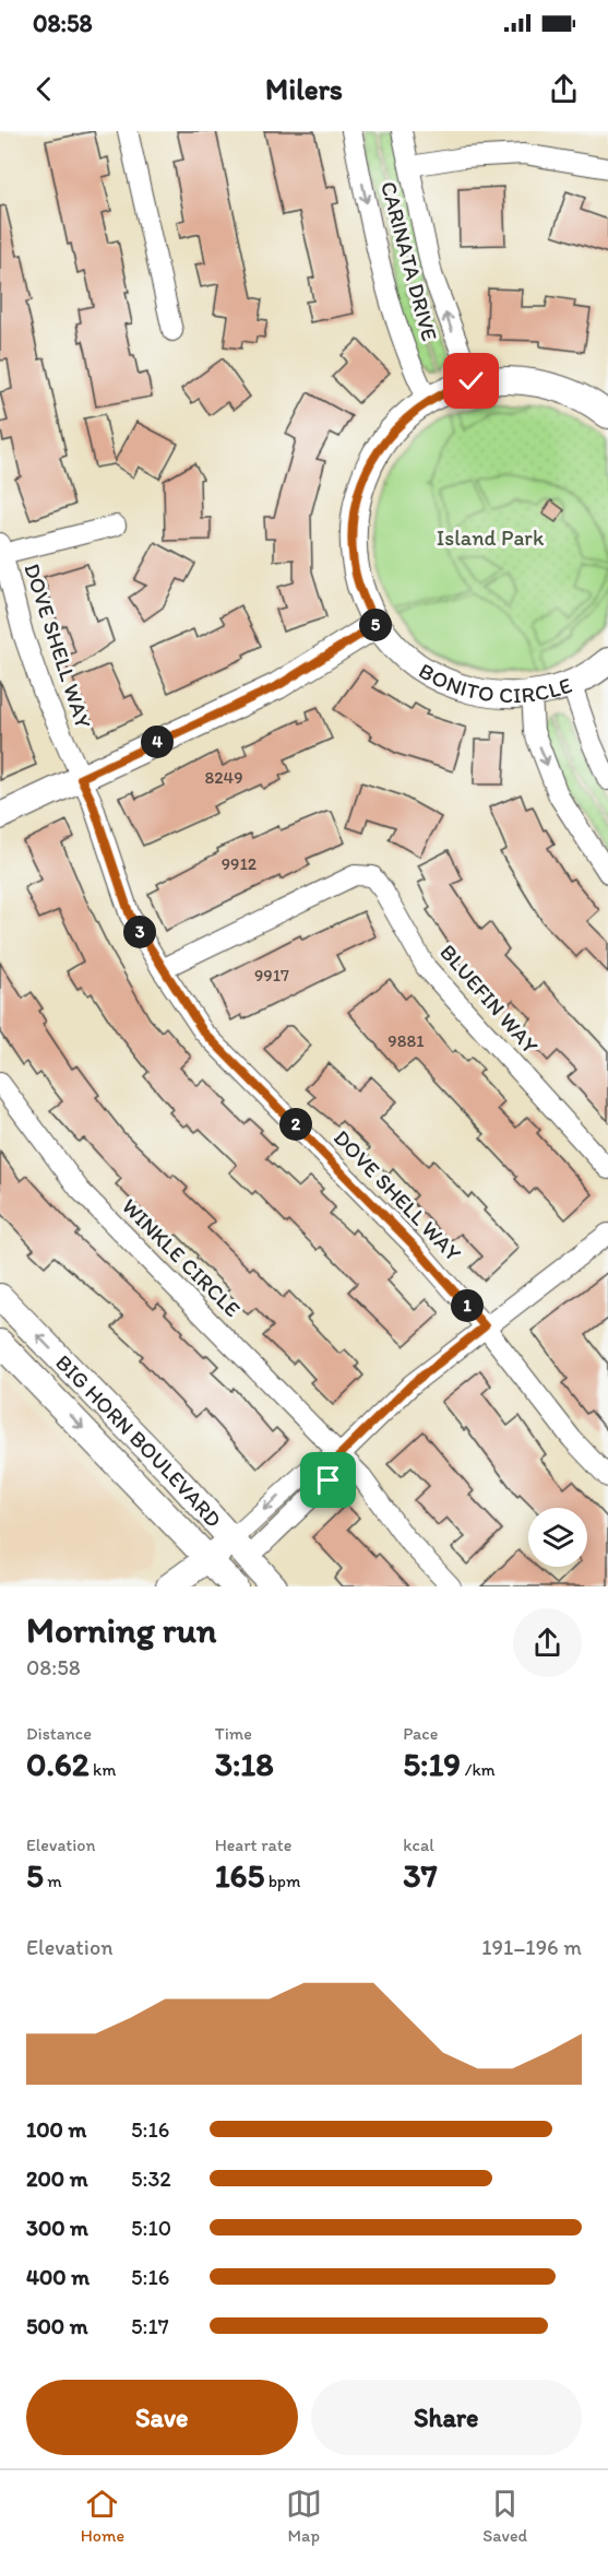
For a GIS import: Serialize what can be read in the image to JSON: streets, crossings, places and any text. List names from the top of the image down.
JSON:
{
  "streets": {
    "street": [
      "CARINATA DRIVE",
      "DOVE SHELL WAY",
      "BONITO CIRCLE",
      "BLUEFIN WAY",
      "WINKLE CIRCLE",
      "BIG HORN BOULEVARD"
    ]
  },
  "crossings": [
    ["CARINATA DRIVE", "BONITO CIRCLE"],
    ["DOVE SHELL WAY", "BLUEFIN WAY"]
  ],
  "parks": ["Island Park"],
  "house_numbers": [
    "8249",
    "9912",
    "9917",
    "9881"
  ],
  "page": {
    "status": "08:58",
    "header": "Milers",
    "pins": [
      "5",
      "4",
      "3",
      "2",
      "1"
    ],
    "heading": ["Morning run", "08:58"],
    "stats": [
      ["Distance", "0.62 km"],
      ["Time", "3:18"],
      ["Pace", "5:19 /km"],
      ["Elevation", "5 m"],
      ["Heart rate", "165 bpm"],
      ["kcal", "37"]
    ],
    "chart": ["Elevation", "191–196 m"],
    "list": [
      {
        "name": "100 m",
        "note": "5:16"
      },
      {
        "name": "200 m",
        "note": "5:32"
      },
      {
        "name": "300 m",
        "note": "5:10"
      },
      {
        "name": "400 m",
        "note": "5:16"
      },
      {
        "name": "500 m",
        "note": "5:17"
      }
    ],
    "buttons": ["Save", "Share"],
    "tabs": ["Home", "Map", "Saved"]
  }
}
